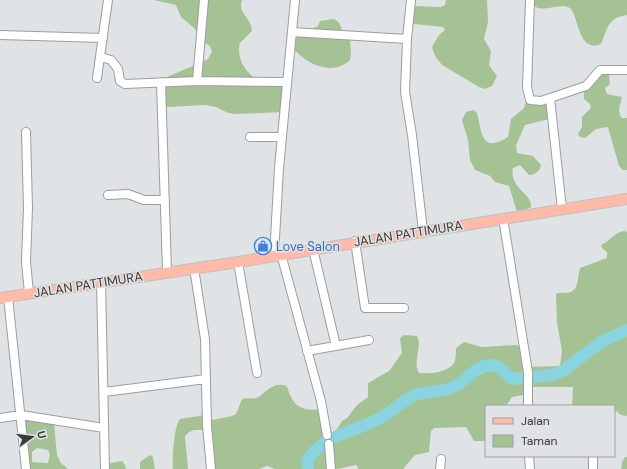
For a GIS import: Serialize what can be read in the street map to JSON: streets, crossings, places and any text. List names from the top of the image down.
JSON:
{
  "streets": {
    "main road": ["JALAN PATTIMURA"]
  },
  "places": {
    "shop": ["Love Salon"]
  },
  "legend": ["Jalan", "Taman"],
  "north": "right"
}
